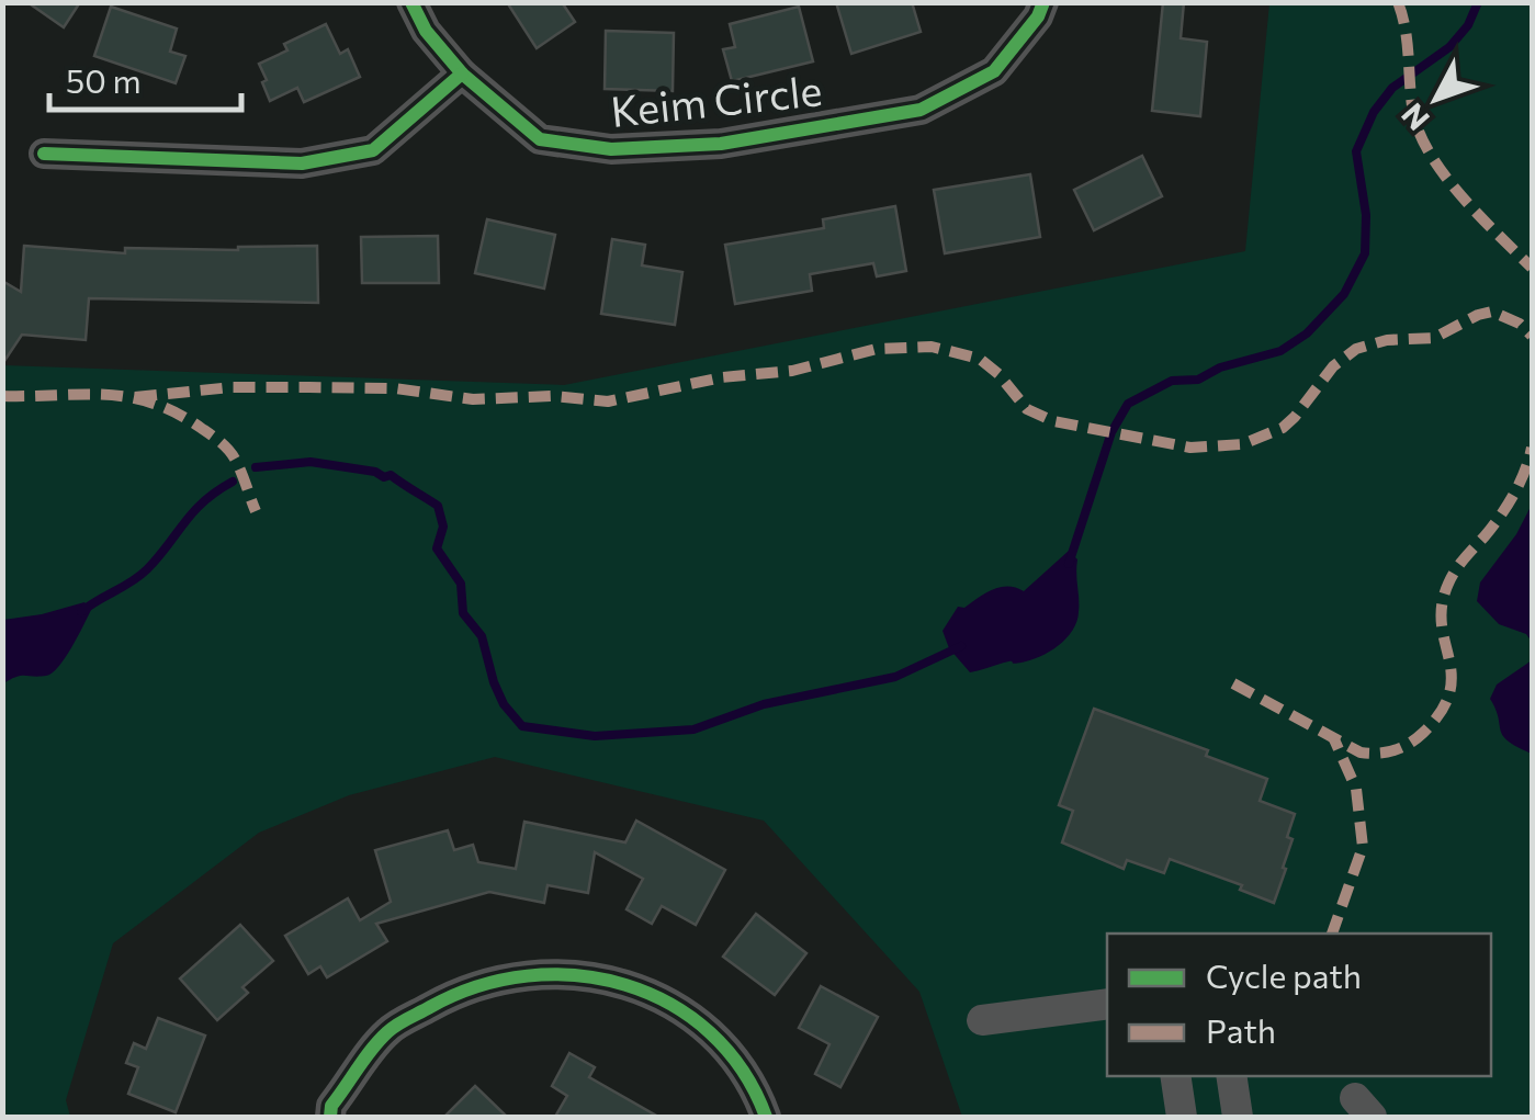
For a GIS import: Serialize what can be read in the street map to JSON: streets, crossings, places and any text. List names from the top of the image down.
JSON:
{
  "streets": {
    "street": ["Keim Circle"]
  },
  "legend": ["Cycle path", "Path"],
  "scale_bar": "50 m",
  "north": "bottom left"
}
